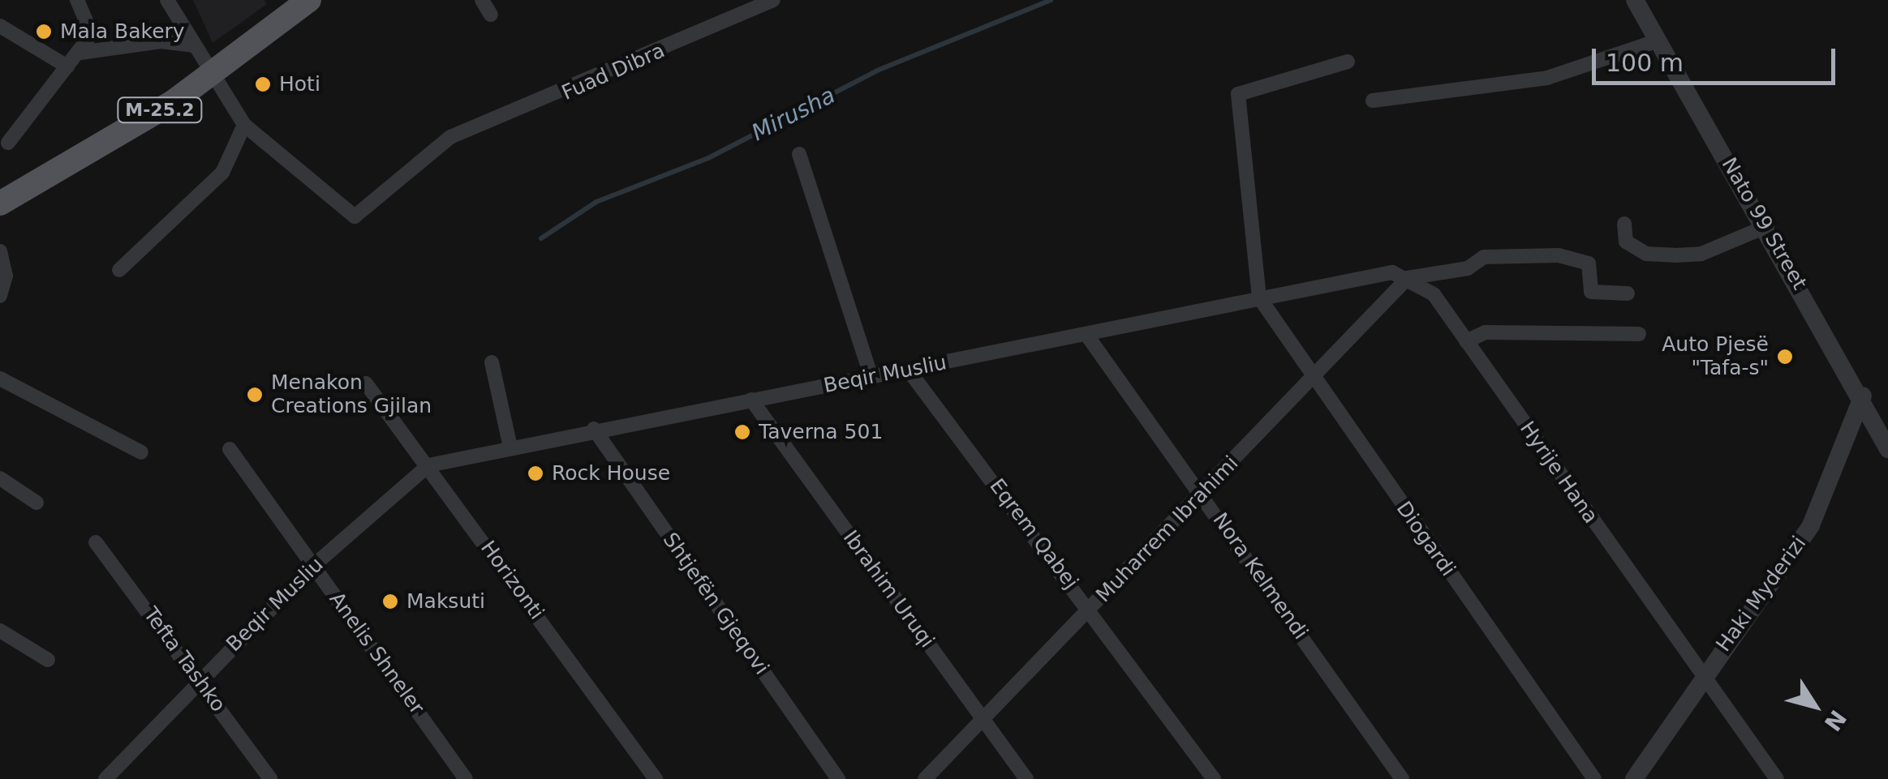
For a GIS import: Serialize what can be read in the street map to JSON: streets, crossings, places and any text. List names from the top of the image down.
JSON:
{
  "streets": {
    "main road": ["M-25.2"],
    "street": [
      "Fuad Dibra",
      "Nato 99 Street",
      "Beqir Musliu",
      "Hyrije Hana",
      "Muharrem Ibrahimi",
      "Eqrem Qabej",
      "Diogardi",
      "Nora Kelmendi",
      "Horizonti",
      "Ibrahim Uruqi",
      "Haki Myderizi",
      "Shtjefën Gjeqovi",
      "Anelis Shneler",
      "Tefta Tashko"
    ]
  },
  "crossings": [
    ["Nato 99 Street", "Haki Myderizi"],
    ["Beqir Musliu", "Hyrije Hana"],
    ["Beqir Musliu", "Muharrem Ibrahimi"],
    ["Beqir Musliu", "Eqrem Qabej"],
    ["Beqir Musliu", "Diogardi"],
    ["Beqir Musliu", "Nora Kelmendi"],
    ["Beqir Musliu", "Horizonti"],
    ["Beqir Musliu", "Ibrahim Uruqi"],
    ["Beqir Musliu", "Shtjefën Gjeqovi"],
    ["Beqir Musliu", "Anelis Shneler"],
    ["Beqir Musliu", "Tefta Tashko"],
    ["Hyrije Hana", "Muharrem Ibrahimi"],
    ["Hyrije Hana", "Haki Myderizi"],
    ["Muharrem Ibrahimi", "Eqrem Qabej"],
    ["Muharrem Ibrahimi", "Diogardi"],
    ["Muharrem Ibrahimi", "Nora Kelmendi"],
    ["Muharrem Ibrahimi", "Ibrahim Uruqi"]
  ],
  "water": ["Mirusha"],
  "places": [
    "Mala Bakery",
    "Hoti",
    "Auto Pjesë \"Tafa-s\"",
    "Menakon Creations Gjilan",
    "Taverna 501",
    "Rock House",
    "Maksuti"
  ],
  "scale_bar": "100 m",
  "north": "bottom right"
}
